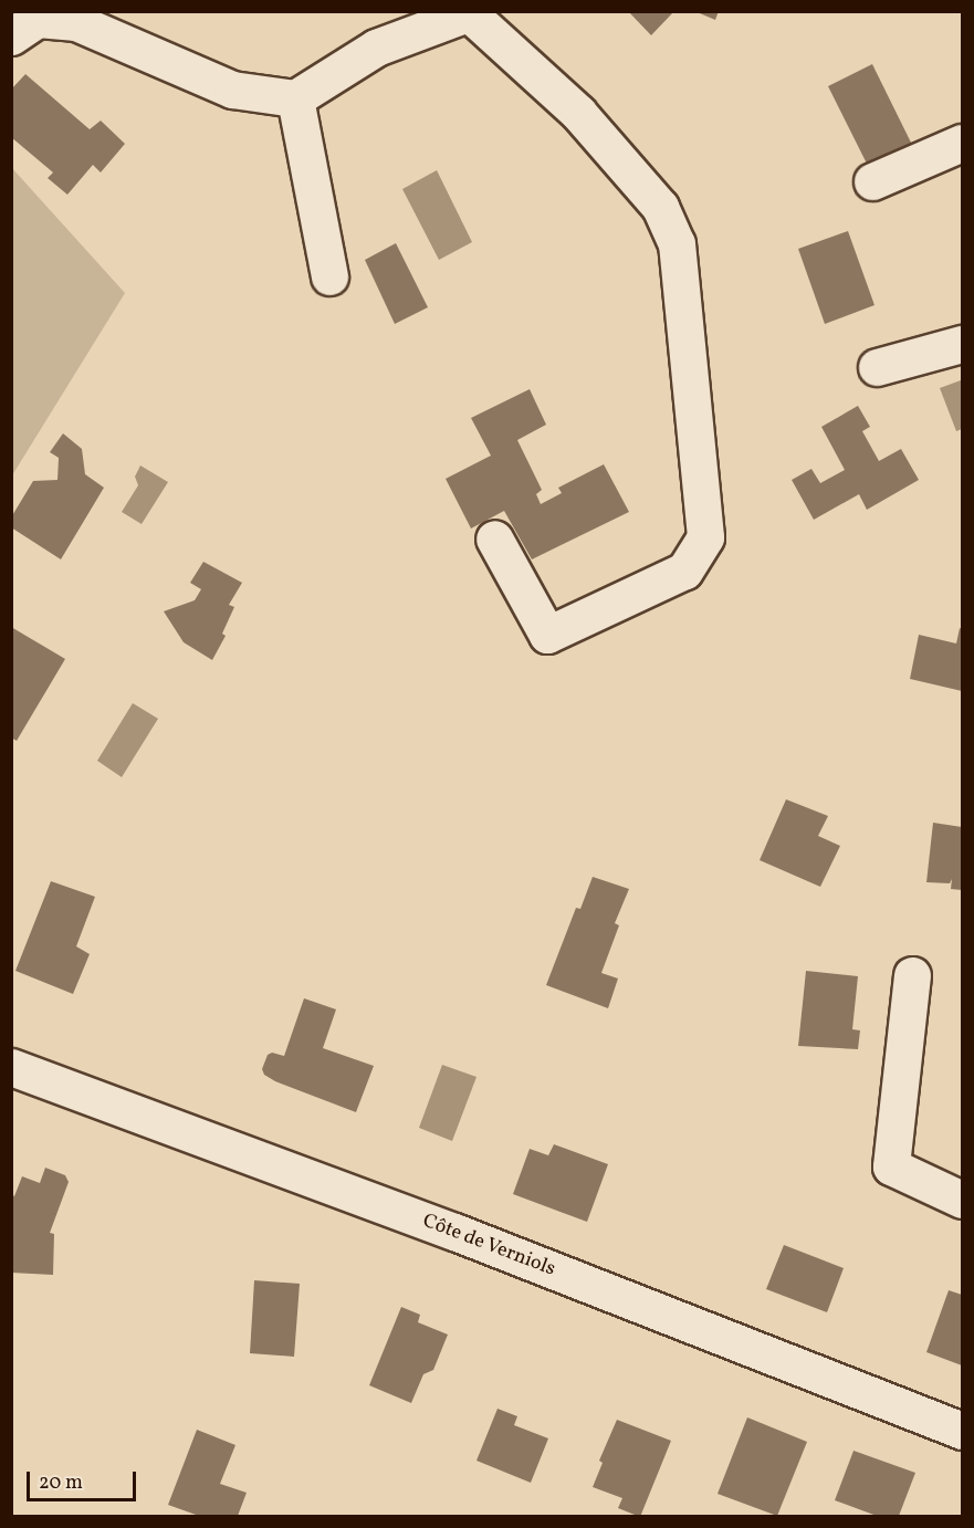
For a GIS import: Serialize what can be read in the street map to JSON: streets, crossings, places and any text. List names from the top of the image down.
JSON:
{
  "streets": {
    "street": ["Côte de Verniols"]
  },
  "scale_bar": "20 m"
}
